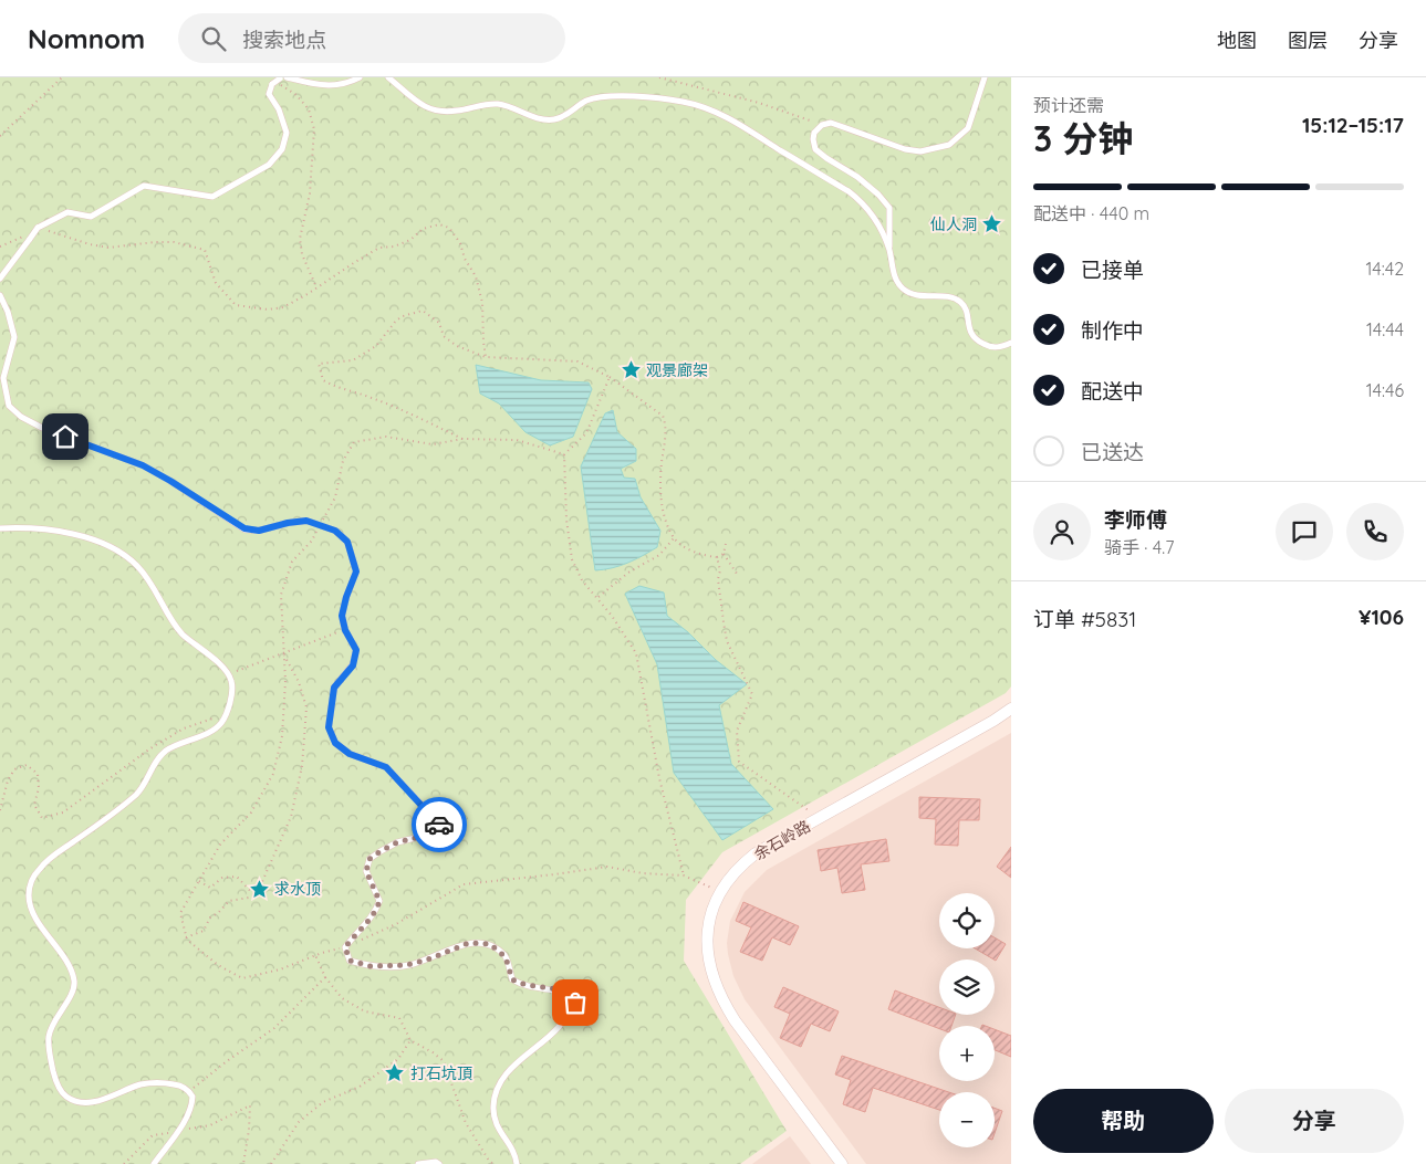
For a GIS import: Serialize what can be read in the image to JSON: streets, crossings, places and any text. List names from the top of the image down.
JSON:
{
  "streets": {
    "street": ["余石岭路"]
  },
  "places": {
    "place": [
      "仙人洞",
      "观景廊架",
      "求水顶",
      "打石坑頂"
    ]
  },
  "page": {
    "header": "Nomnom",
    "search": "搜索地点",
    "nav": ["地图", "图层", "分享"],
    "heading": ["3 分钟", "预计还需", "15:12–15:17"],
    "panel": [
      "李师傅",
      "骑手 · 4.7",
      "订单 #5831",
      "¥106"
    ],
    "bar": "配送中 · 440 m",
    "list": [
      ["已接单", "14:42"],
      ["制作中", "14:44"],
      ["配送中", "14:46"],
      "已送达"
    ],
    "map_buttons": ["+", "−"],
    "buttons": ["帮助", "分享"]
  }
}
